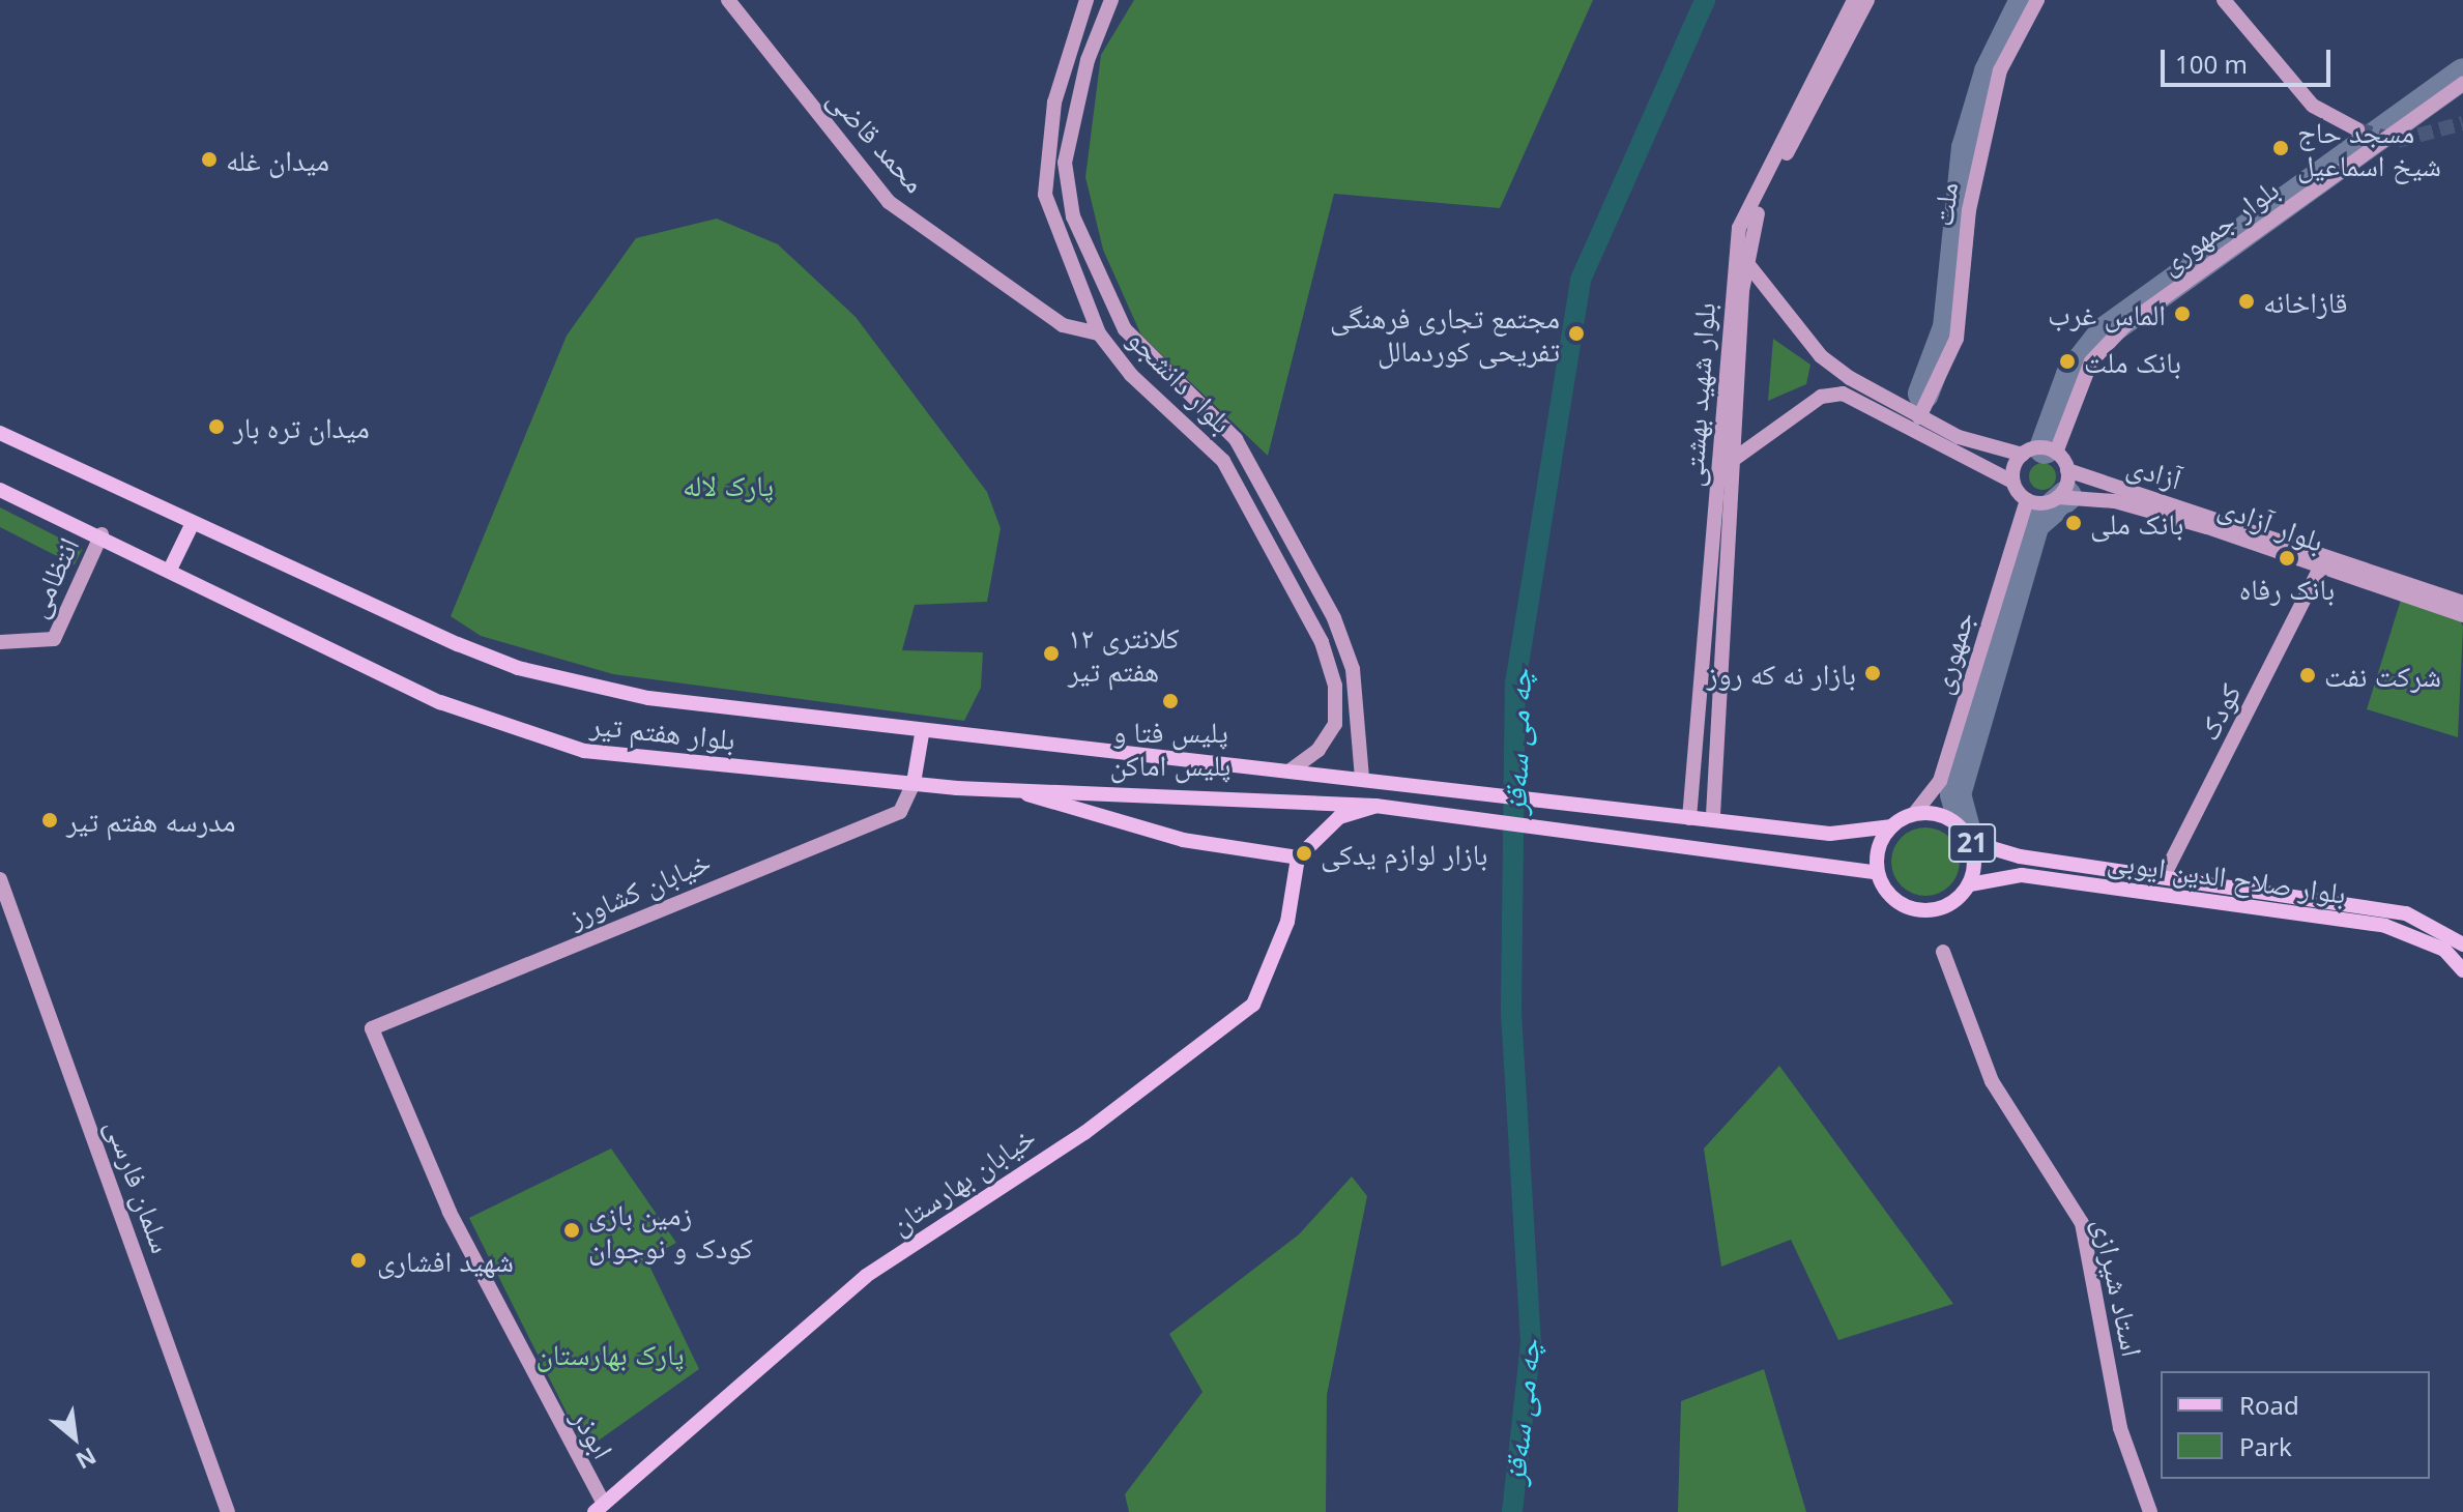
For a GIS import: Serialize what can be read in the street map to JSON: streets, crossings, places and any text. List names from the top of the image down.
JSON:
{
  "streets": {
    "main road": [
      "محمد قاضی",
      "ملت",
      "بلوار جمهوری",
      "بلوار دانشجو",
      "بلوار شهید بهشتی",
      "آزادی",
      "بلوار آزادی",
      "انتظامی",
      "جمهوری",
      "کودک",
      "بلوار هفتم تیر",
      "21",
      "بلوار صلاح الدین ایوبی",
      "خیابان کشاورز",
      "خیابان بهارستان",
      "سلمان فارسی",
      "استاد شیرازی",
      "ابوذر"
    ]
  },
  "crossings": [
    ["محمد قاضی", "بلوار دانشجو"],
    ["بلوار جمهوری", "آزادی"],
    ["بلوار جمهوری", "بلوار آزادی"],
    ["بلوار جمهوری", "جمهوری"],
    ["بلوار دانشجو", "بلوار هفتم تیر"],
    ["بلوار شهید بهشتی", "بلوار هفتم تیر"],
    ["آزادی", "بلوار آزادی"],
    ["آزادی", "جمهوری"],
    ["بلوار آزادی", "جمهوری"],
    ["بلوار آزادی", "کودک"],
    ["انتظامی", "بلوار هفتم تیر"],
    ["جمهوری", "بلوار هفتم تیر"],
    ["جمهوری", "21"],
    ["جمهوری", "بلوار صلاح الدین ایوبی"],
    ["کودک", "بلوار صلاح الدین ایوبی"],
    ["بلوار هفتم تیر", "21"],
    ["بلوار هفتم تیر", "بلوار صلاح الدین ایوبی"],
    ["بلوار هفتم تیر", "خیابان کشاورز"],
    ["21", "بلوار صلاح الدین ایوبی"],
    ["خیابان کشاورز", "ابوذر"],
    ["خیابان بهارستان", "ابوذر"]
  ],
  "water": ["چە می سەقز"],
  "parks": ["پارک لاله", "پارک بهارستان"],
  "places": [
    "مسجد حاج شیخ اسماعیل",
    "میدان غله",
    "قازاخانه",
    "الماس غرب",
    "مجتمع تجاری فرهنگی تفریحی کوردمالل",
    "بانک ملت",
    "میدان تره بار",
    "بانک ملی",
    "بانک رفاه",
    "کلانتری ۱۲ هفتم تیر",
    "بازار نه که روز",
    "شرکت نفت",
    "پلیس فتا و پلیس اماکن",
    "مدرسه هفتم تیر",
    "بازار لوازم یدکی",
    "زمین بازی کودک و نوجوان",
    "شهید افشاری"
  ],
  "legend": ["Road", "Park"],
  "scale_bar": "100 m",
  "north": "bottom right"
}
